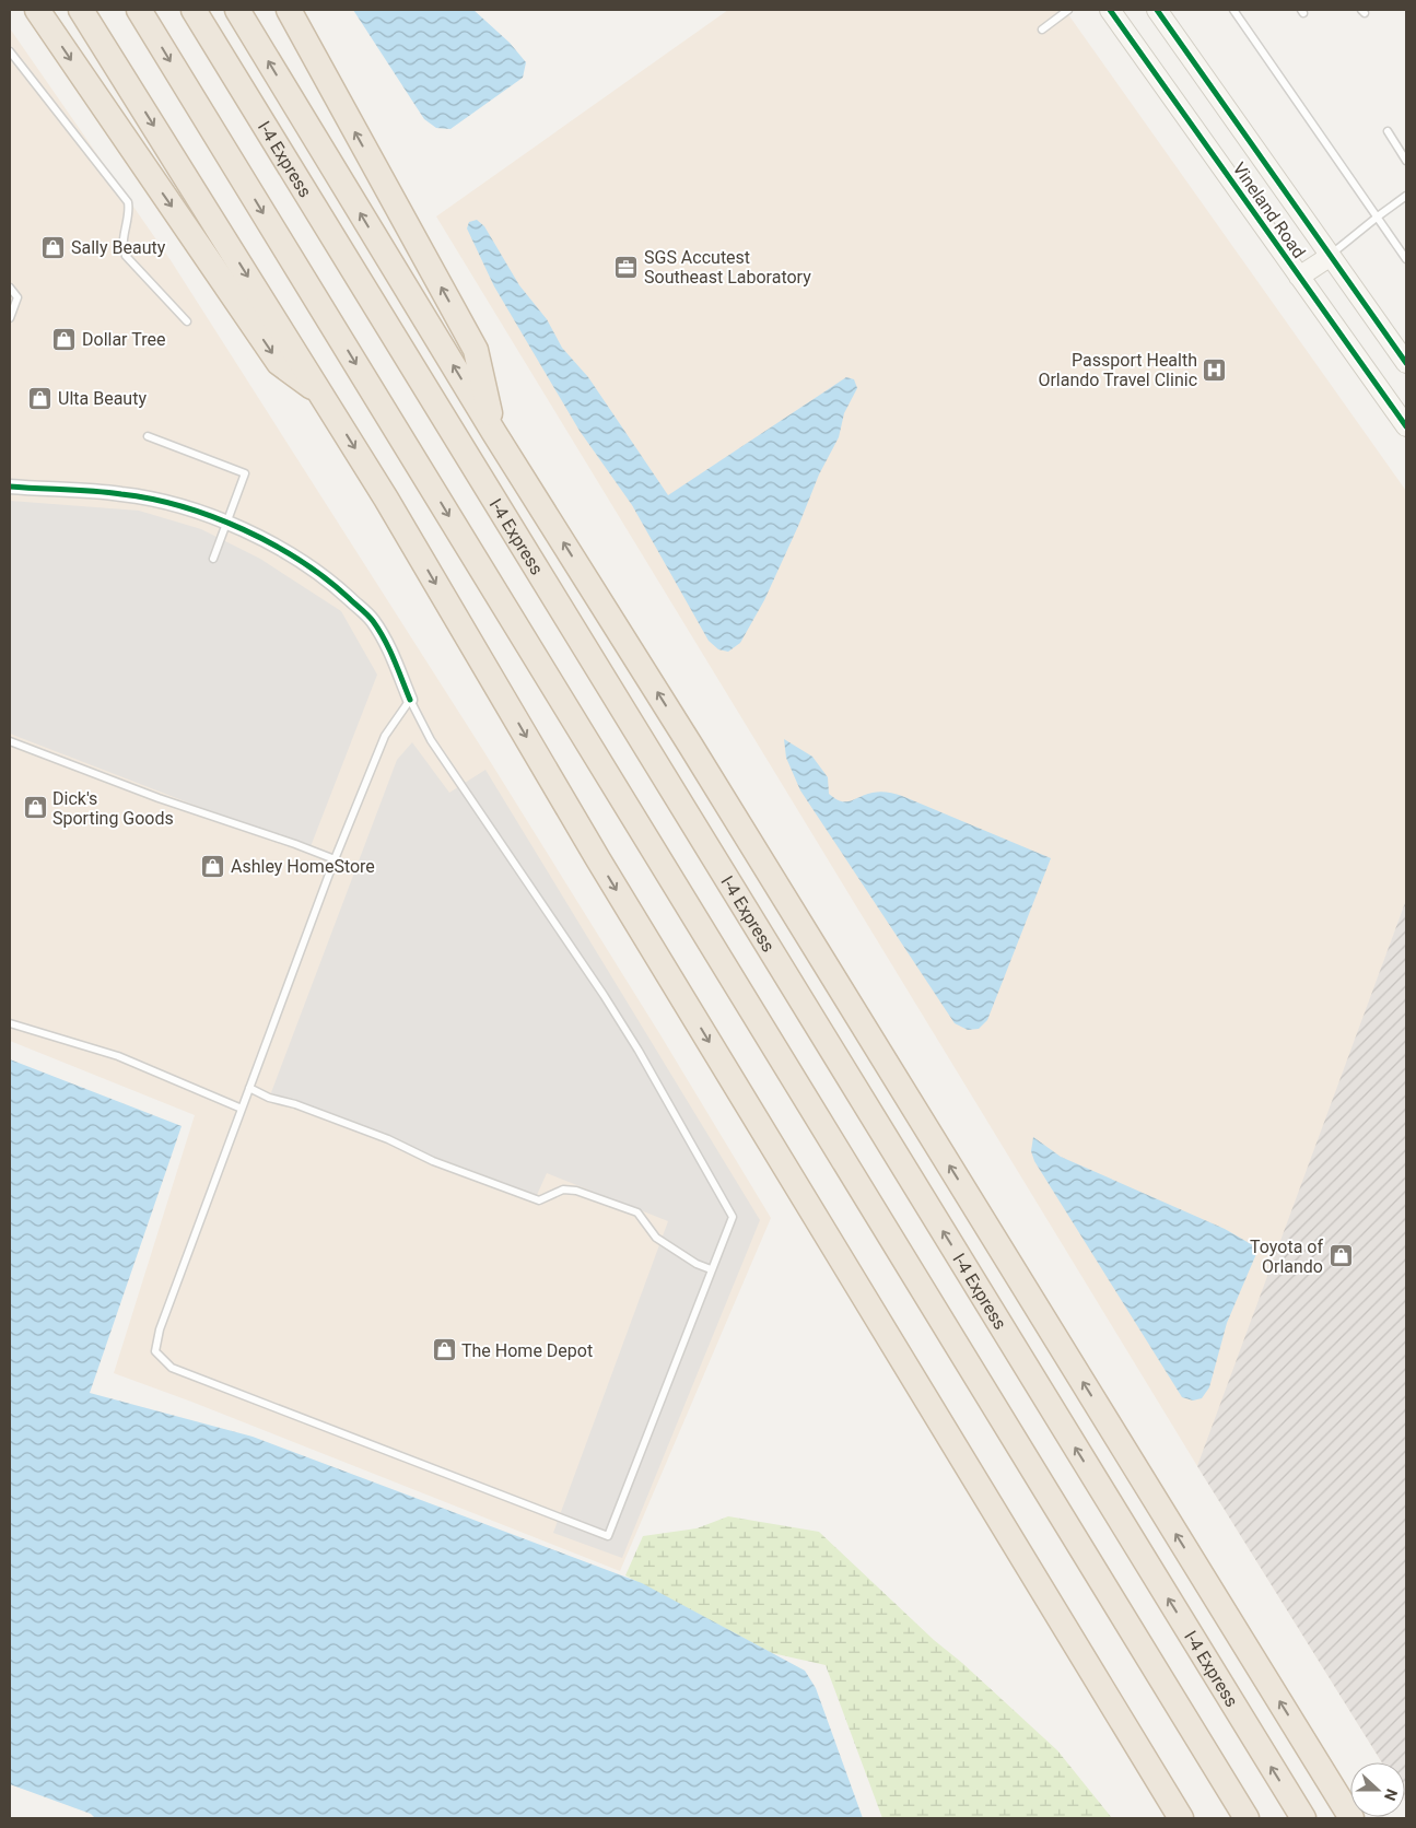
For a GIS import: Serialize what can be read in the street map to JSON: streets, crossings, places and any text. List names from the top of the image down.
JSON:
{
  "streets": {
    "highway": ["I-4 Express"],
    "street": ["Vineland Road"]
  },
  "places": {
    "shop": [
      "Sally Beauty",
      "Dollar Tree",
      "Ulta Beauty",
      "Dick's Sporting Goods",
      "Ashley HomeStore",
      "Toyota of Orlando",
      "The Home Depot"
    ],
    "office": ["SGS Accutest Southeast Laboratory"],
    "hospital": ["Passport Health Orlando Travel Clinic"]
  },
  "north": "right"
}
